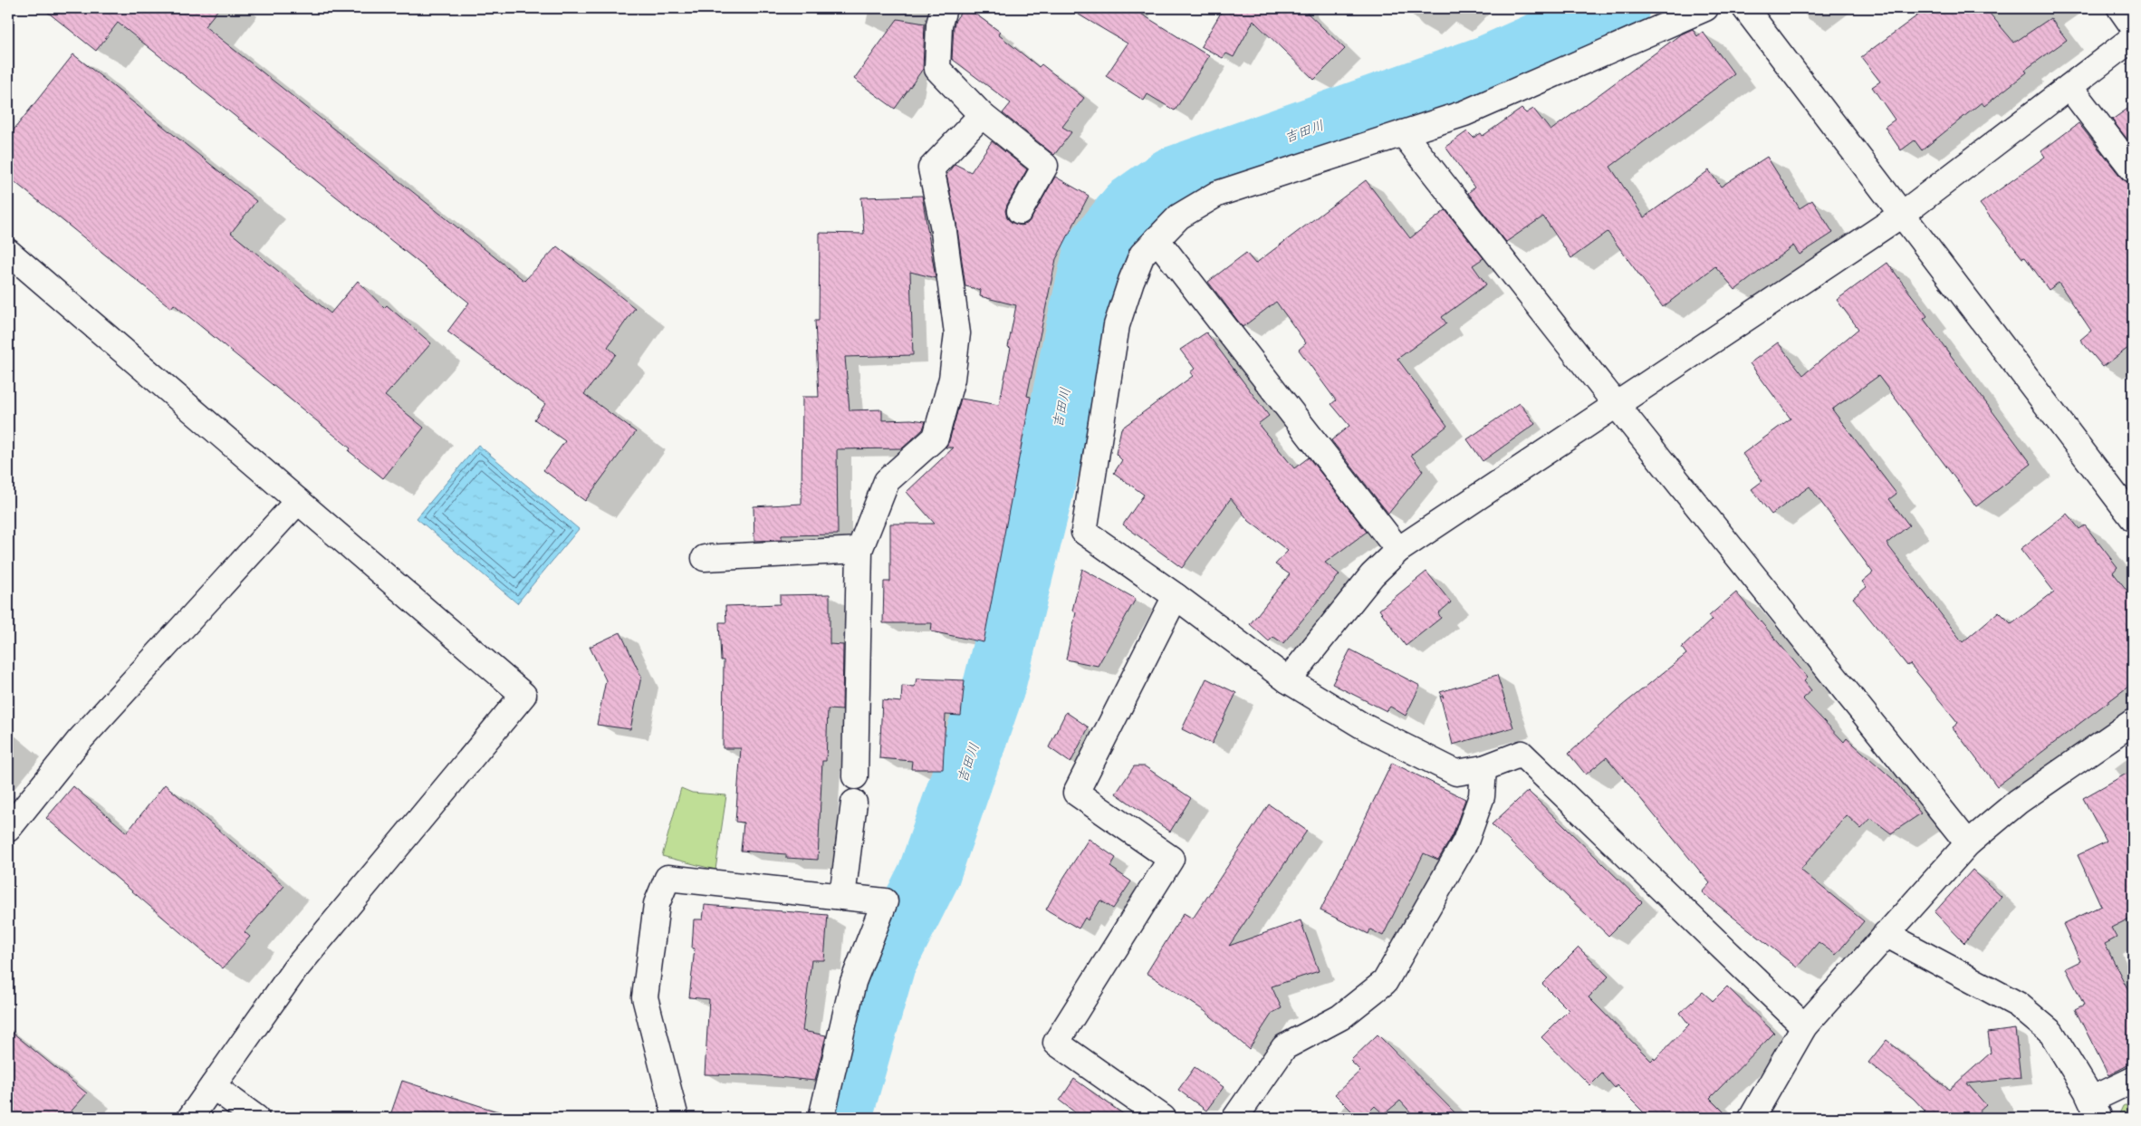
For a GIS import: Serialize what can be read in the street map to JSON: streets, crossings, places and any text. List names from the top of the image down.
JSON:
{
  "water": ["吉田川"]
}
